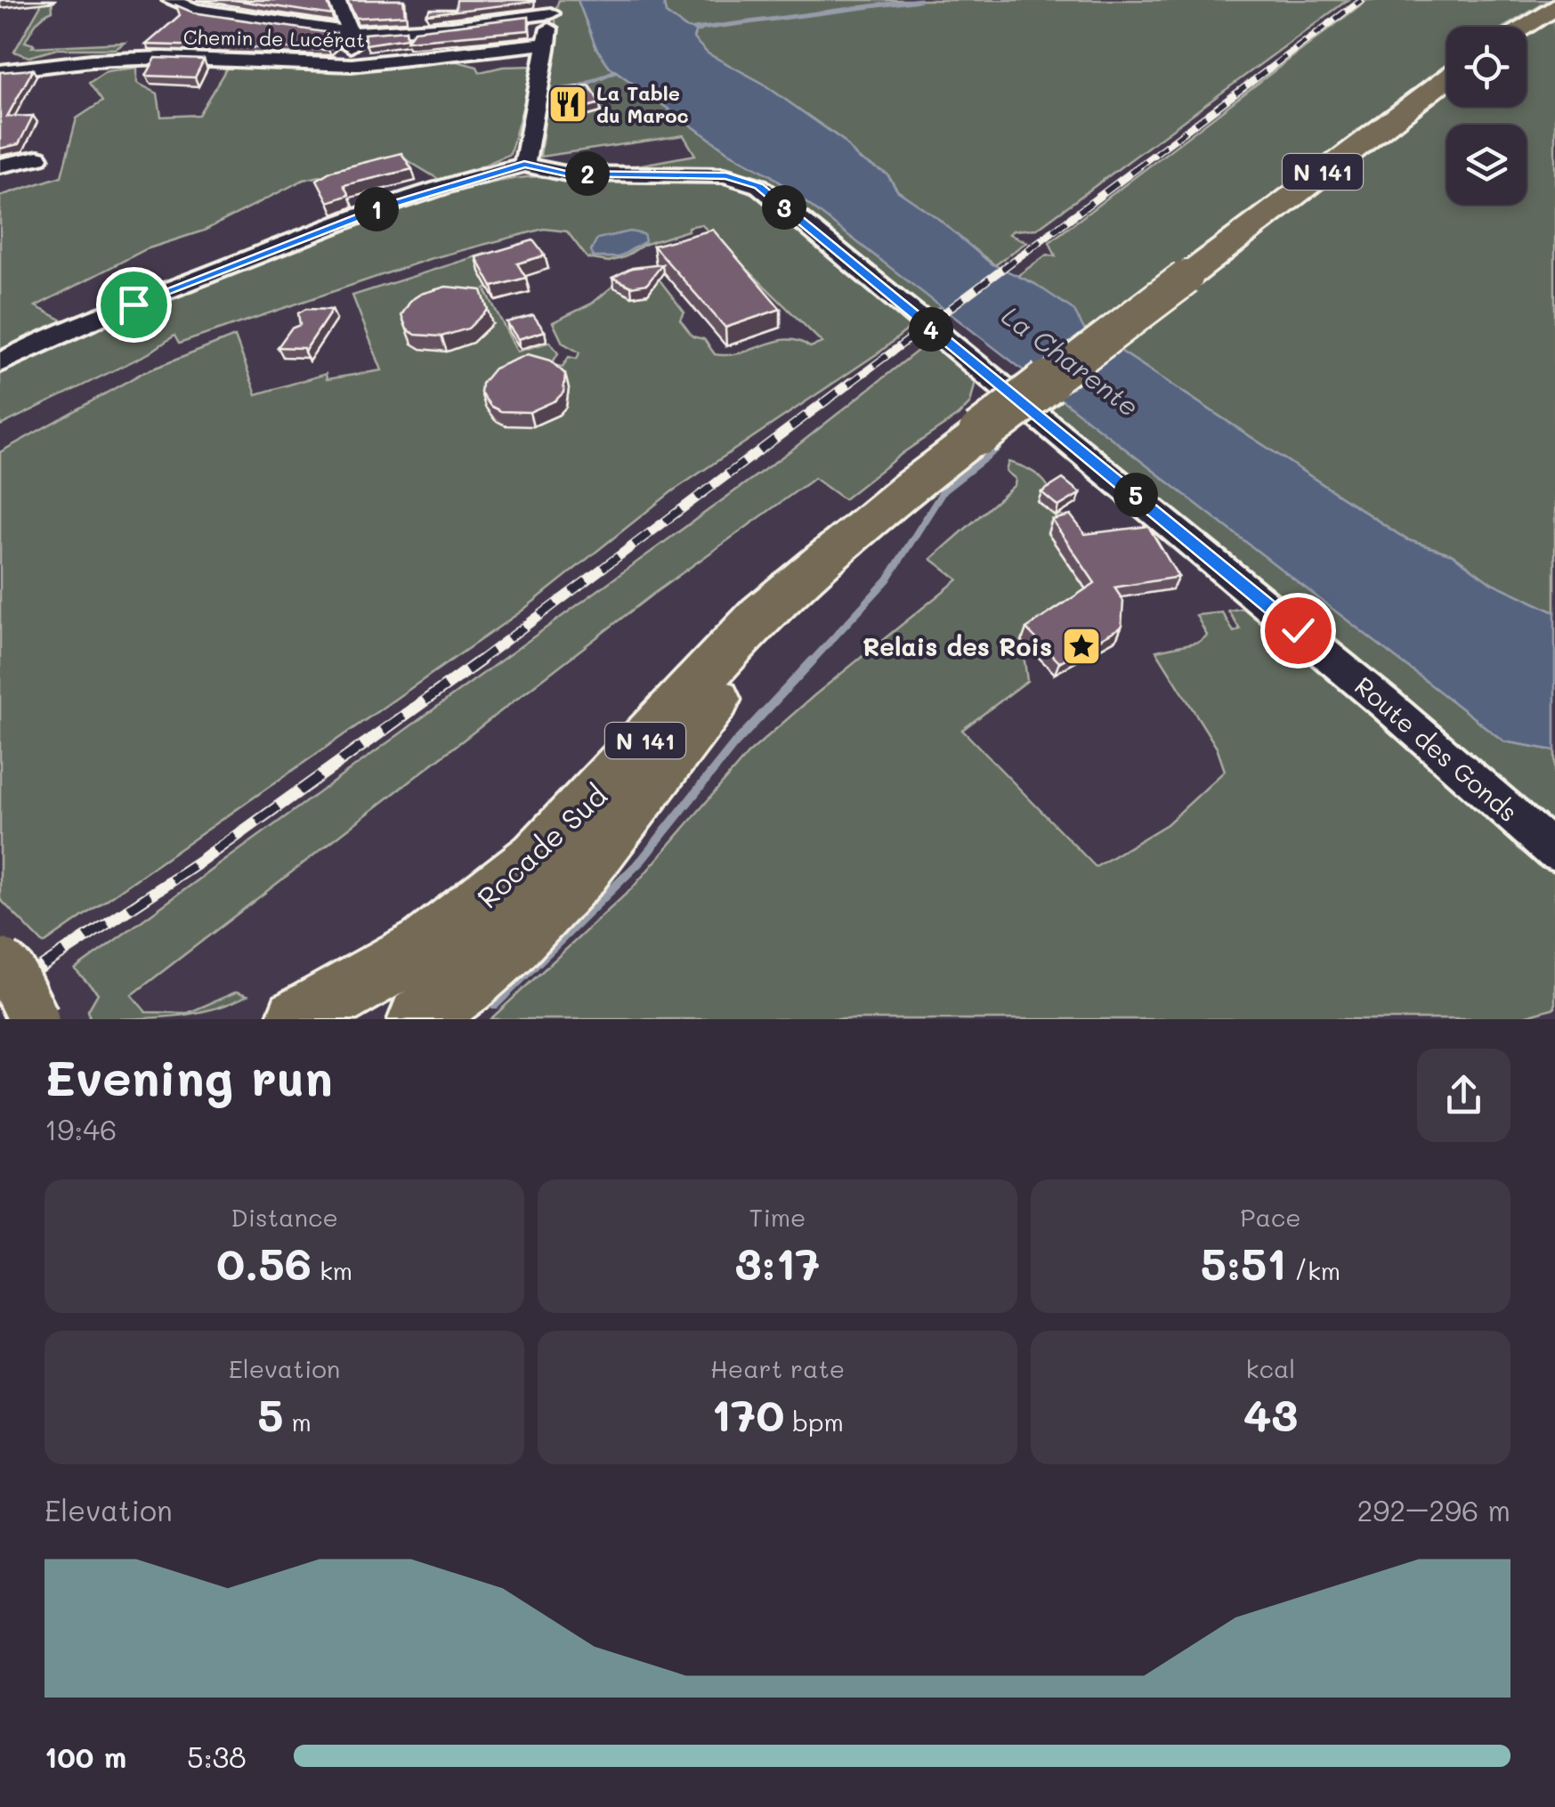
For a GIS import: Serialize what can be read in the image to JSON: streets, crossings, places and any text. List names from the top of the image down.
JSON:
{
  "streets": {
    "highway": ["N 141", "Rocade Sud"],
    "street": ["Chemin de Lucérat", "Route des Gonds"]
  },
  "water": ["La Charente"],
  "places": {
    "restaurant": ["La Table du Maroc"],
    "place": ["Relais des Rois"]
  },
  "page": {
    "pins": [
      "2",
      "3",
      "1",
      "4",
      "5"
    ],
    "heading": ["Evening run", "19:46"],
    "stats": [
      ["Distance", "0.56 km"],
      ["Time", "3:17"],
      ["Pace", "5:51 /km"],
      ["Elevation", "5 m"],
      ["Heart rate", "170 bpm"],
      ["kcal", "43"]
    ],
    "chart": ["Elevation", "292–296 m"],
    "list": [
      {
        "name": "100 m",
        "note": "5:38"
      }
    ]
  }
}
